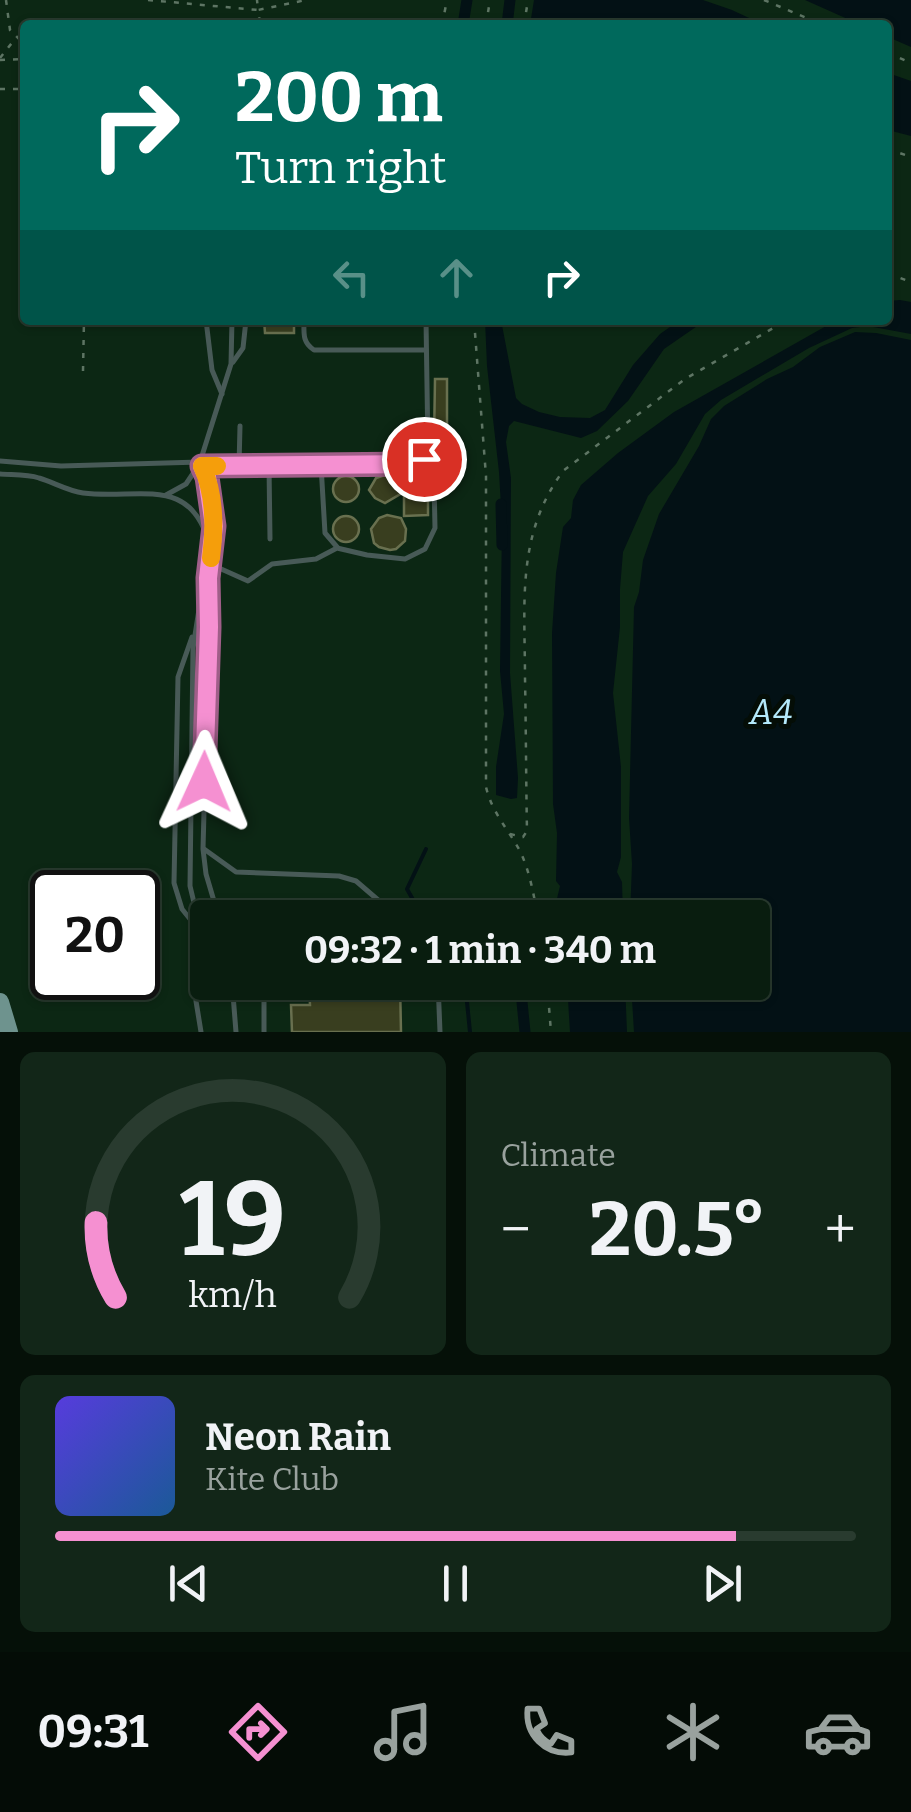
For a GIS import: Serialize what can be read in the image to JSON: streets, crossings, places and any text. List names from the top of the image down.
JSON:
{
  "water": ["A4"],
  "page": {
    "turn": ["200 m", "Turn right"],
    "limit": "20",
    "trip": "09:32 · 1 min · 340 m",
    "tile": "Climate",
    "heat": ["−", "20.5°", "+"],
    "song": ["Neon Rain", "Kite Club"],
    "tabs": "09:31",
    "gauge": ["19", "km/h"]
  }
}
